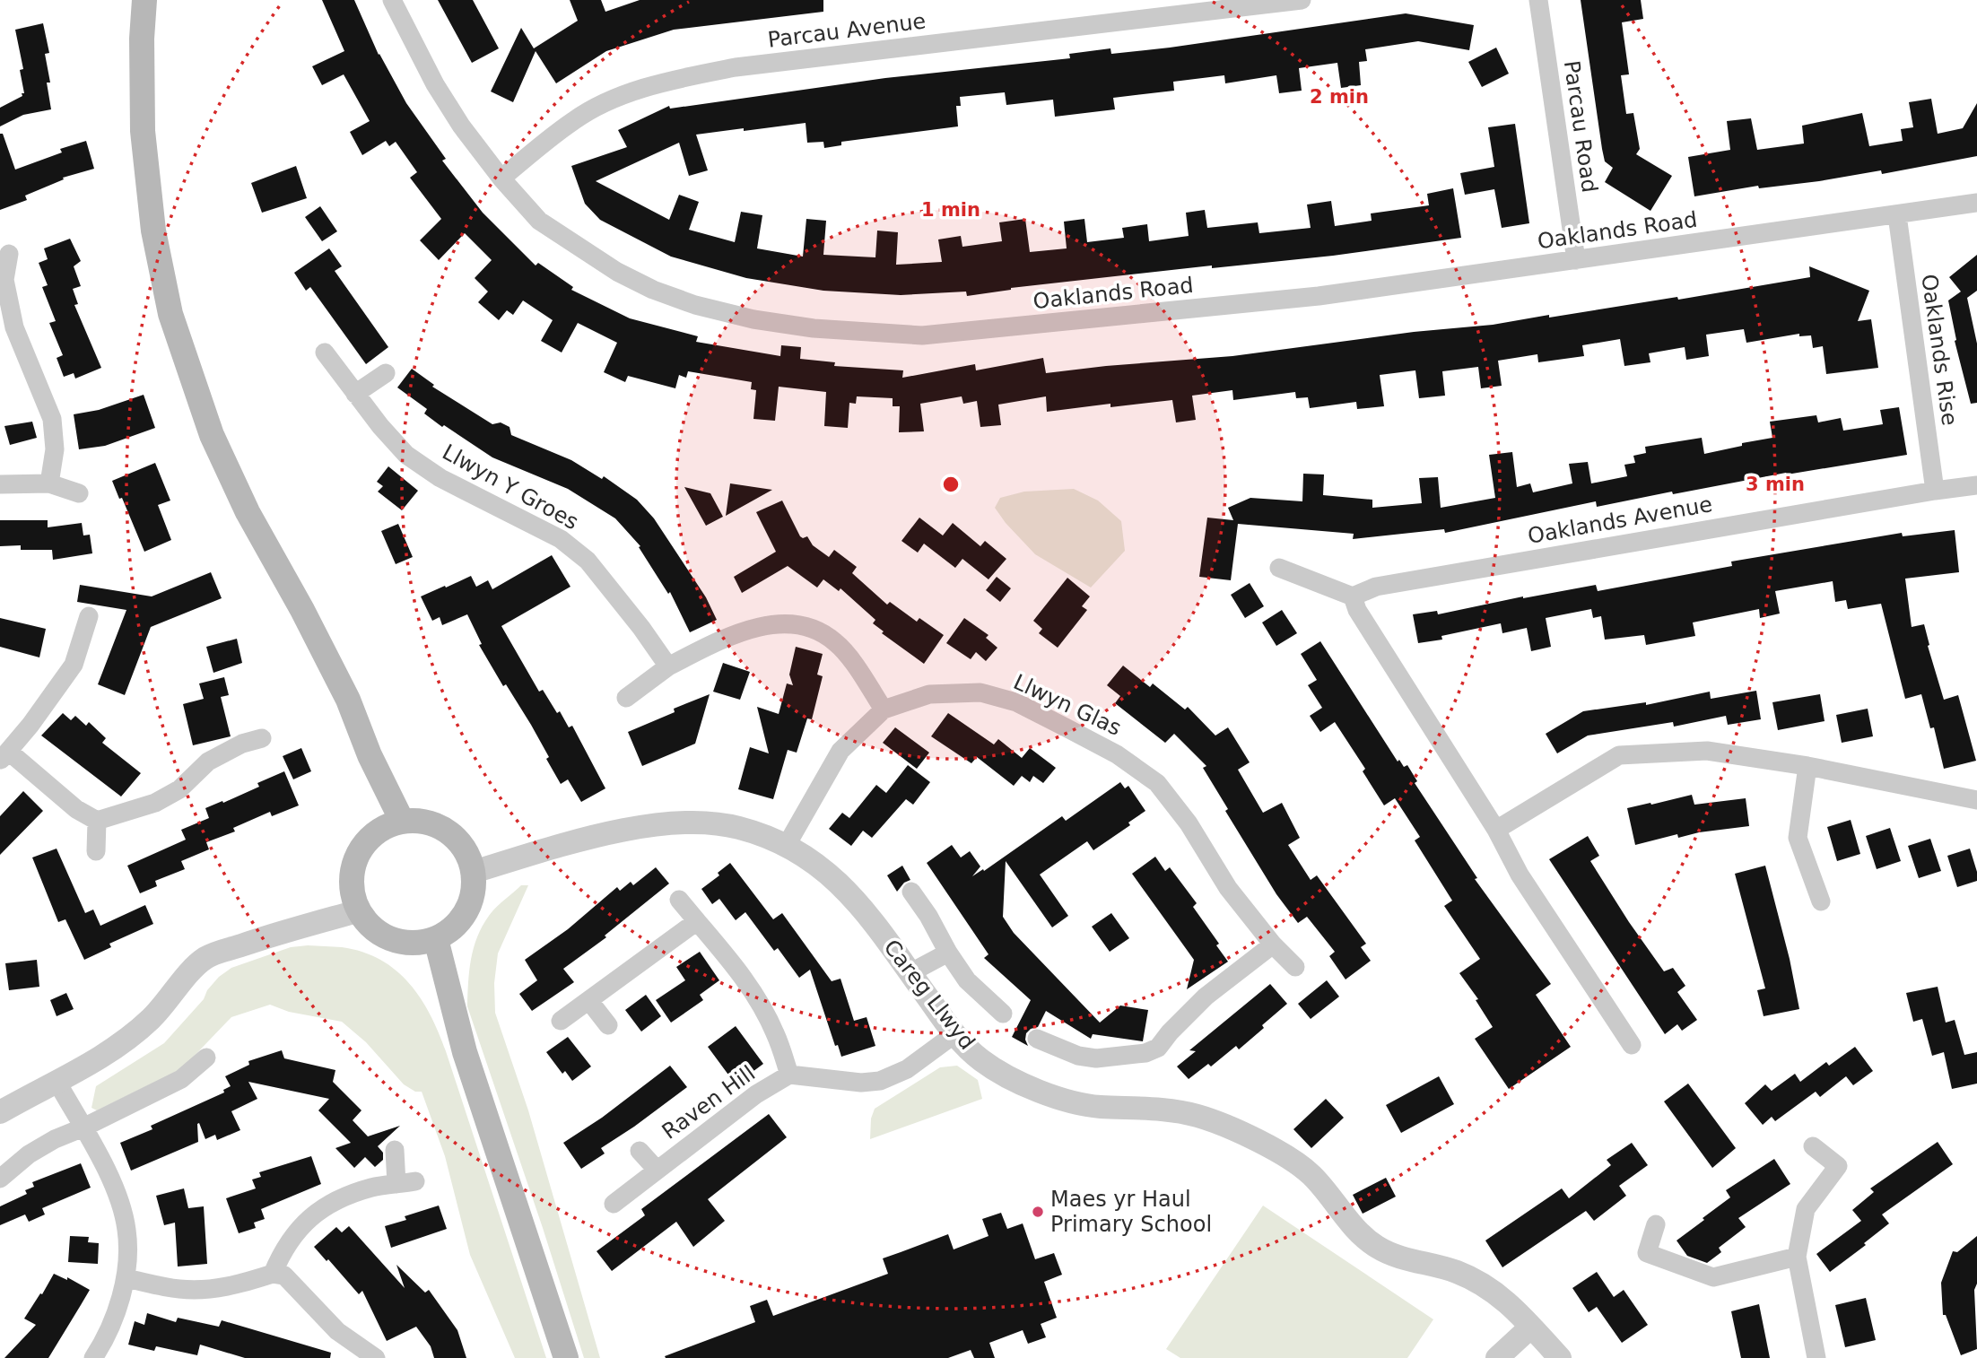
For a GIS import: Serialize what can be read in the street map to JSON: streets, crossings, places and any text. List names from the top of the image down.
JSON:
{
  "streets": {
    "street": [
      "Parcau Avenue",
      "Parcau Road",
      "Oaklands Road",
      "Oaklands Rise",
      "Llwyn Y Groes",
      "Oaklands Avenue",
      "Llwyn Glas",
      "Careg Llwyd",
      "Raven Hill"
    ]
  },
  "crossings": [
    ["Parcau Avenue", "Oaklands Road"],
    ["Parcau Road", "Oaklands Road"],
    ["Oaklands Road", "Oaklands Rise"],
    ["Oaklands Rise", "Oaklands Avenue"],
    ["Llwyn Glas", "Careg Llwyd"],
    ["Careg Llwyd", "Raven Hill"]
  ],
  "places": ["Maes yr Haul Primary School"],
  "rings": ["2 min", "1 min", "3 min"]
}
